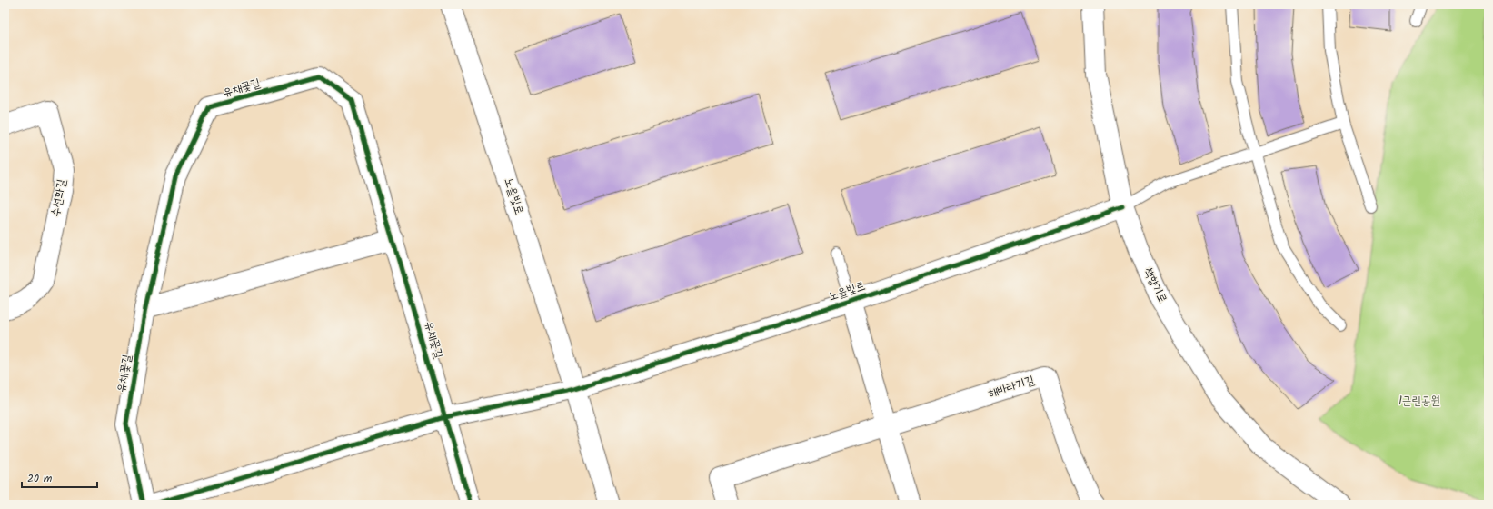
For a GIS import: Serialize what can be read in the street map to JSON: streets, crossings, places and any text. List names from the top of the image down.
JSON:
{
  "streets": {
    "street": [
      "유채꽃길",
      "노을빛로",
      "수선화길",
      "책향기로",
      "해바라기길"
    ]
  },
  "crossings": [
    ["노을빛로", "책향기로"]
  ],
  "parks": ["1근린공원"],
  "scale_bar": "20 m"
}
